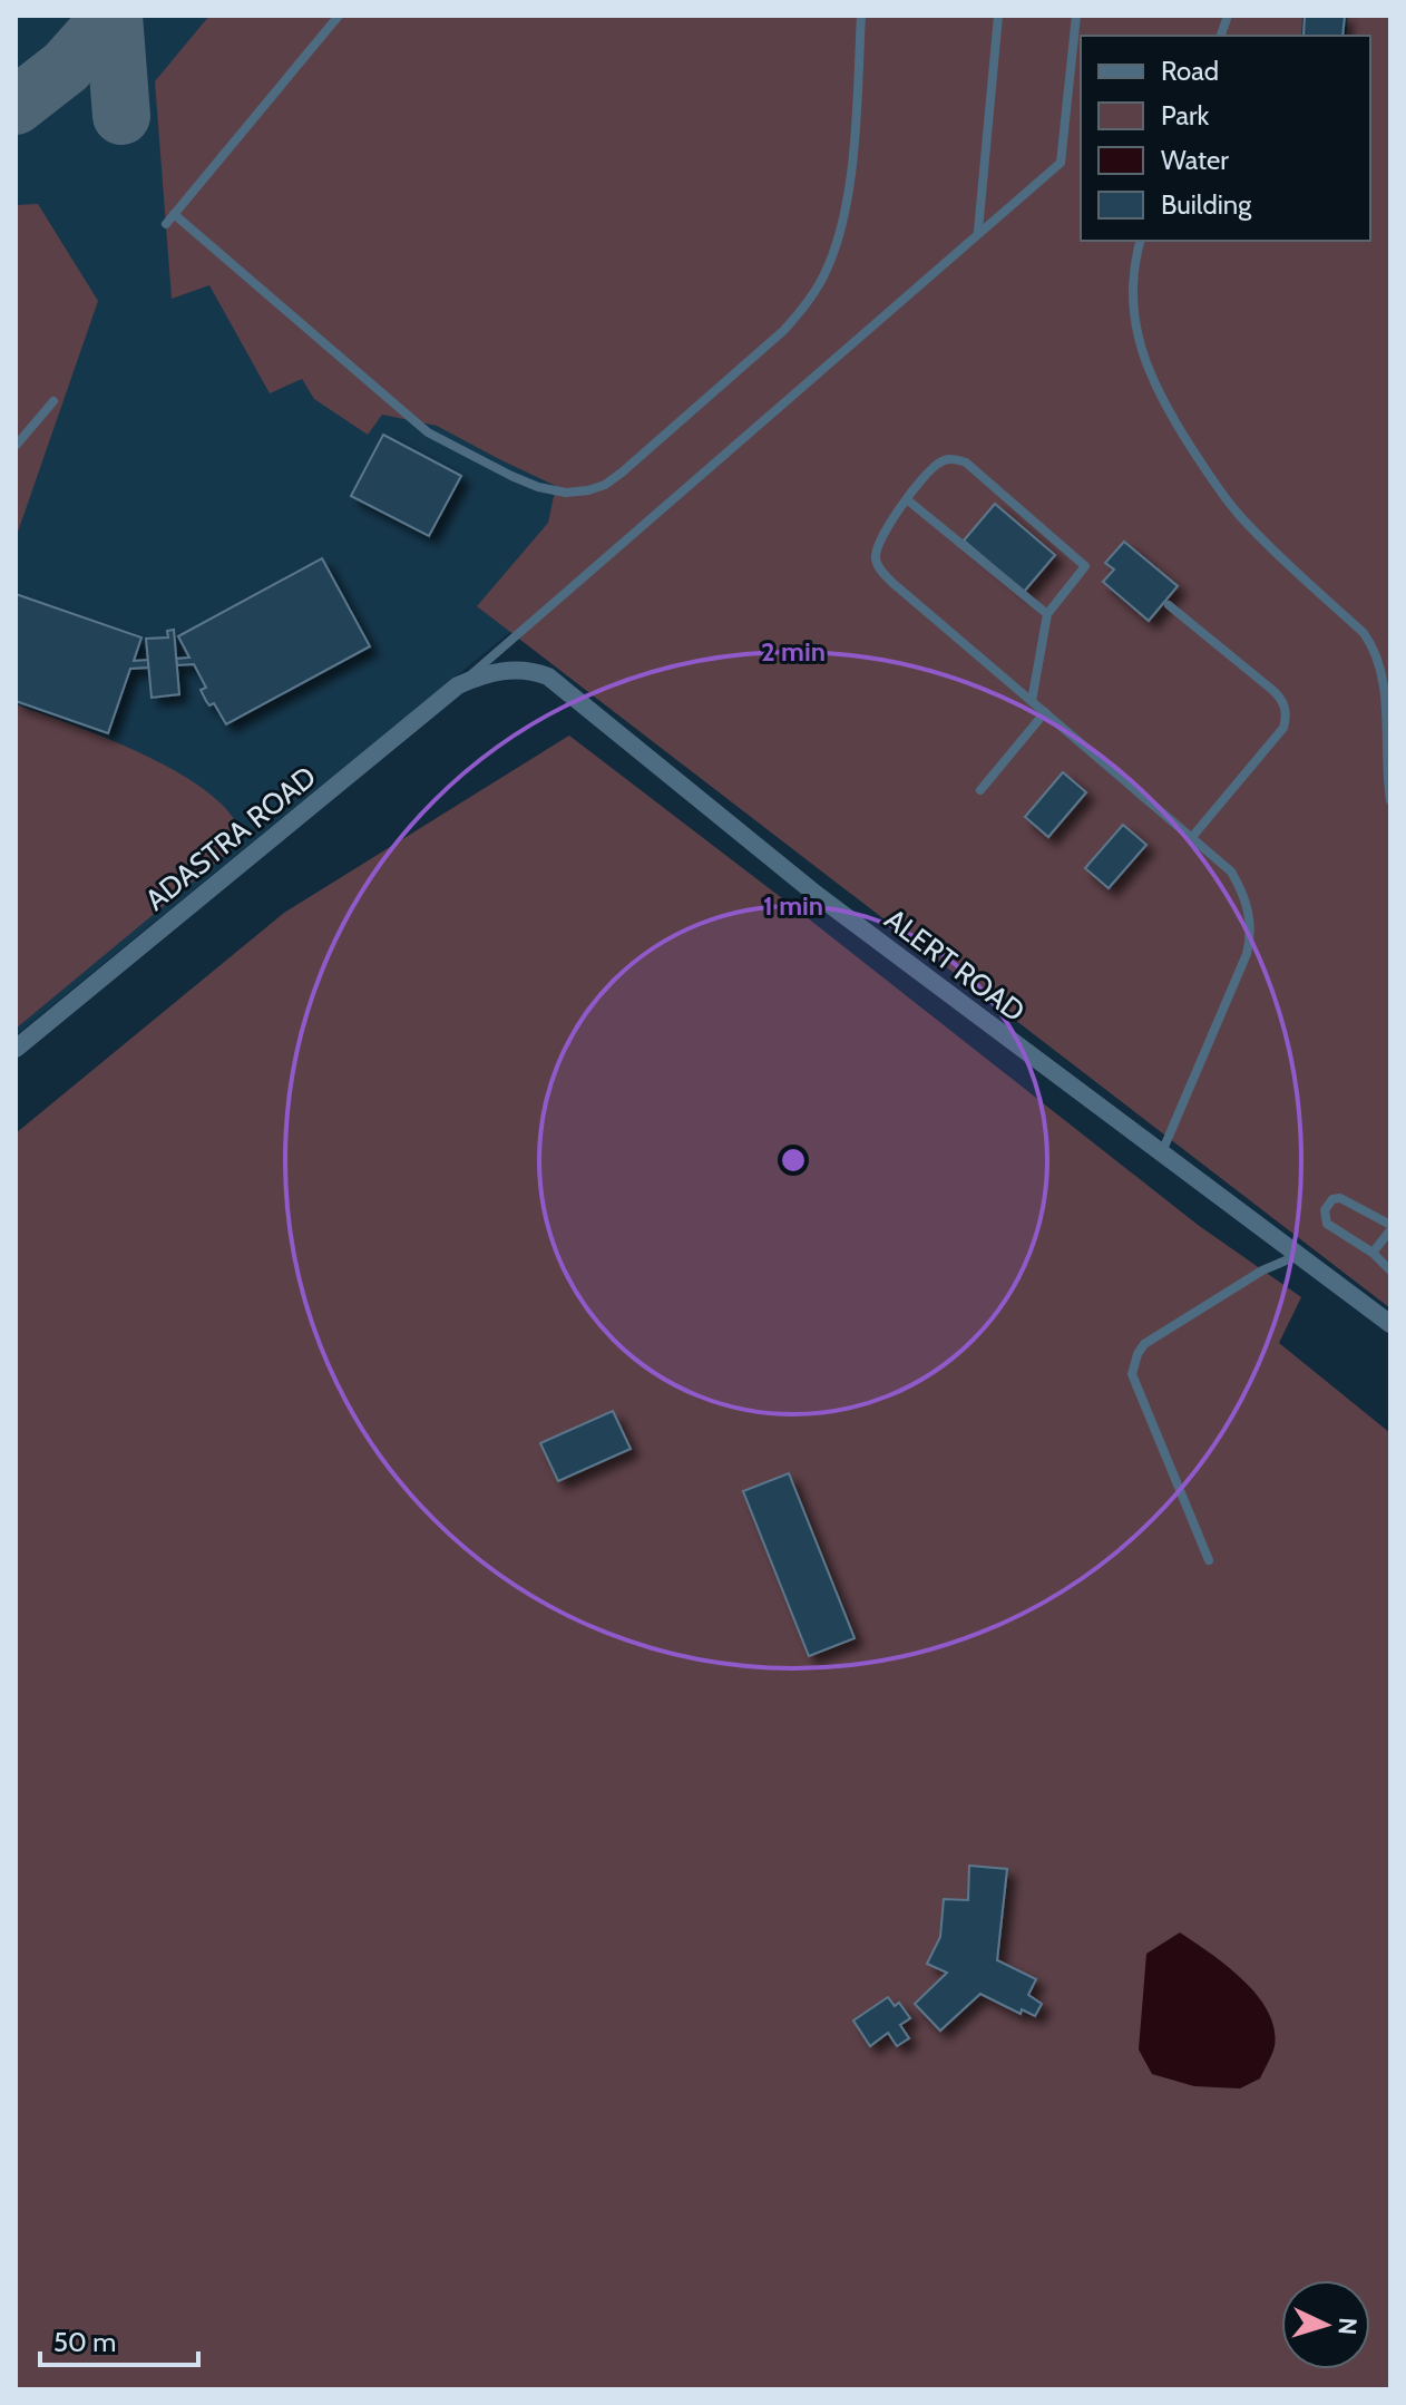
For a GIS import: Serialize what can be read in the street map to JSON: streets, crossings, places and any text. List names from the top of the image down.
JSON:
{
  "streets": {
    "street": ["ADASTRA ROAD", "ALERT ROAD"]
  },
  "crossings": [
    ["ADASTRA ROAD", "ALERT ROAD"]
  ],
  "legend": [
    "Road",
    "Park",
    "Water",
    "Building"
  ],
  "scale_bar": "50 m",
  "north": "right",
  "rings": ["2 min", "1 min"]
}
